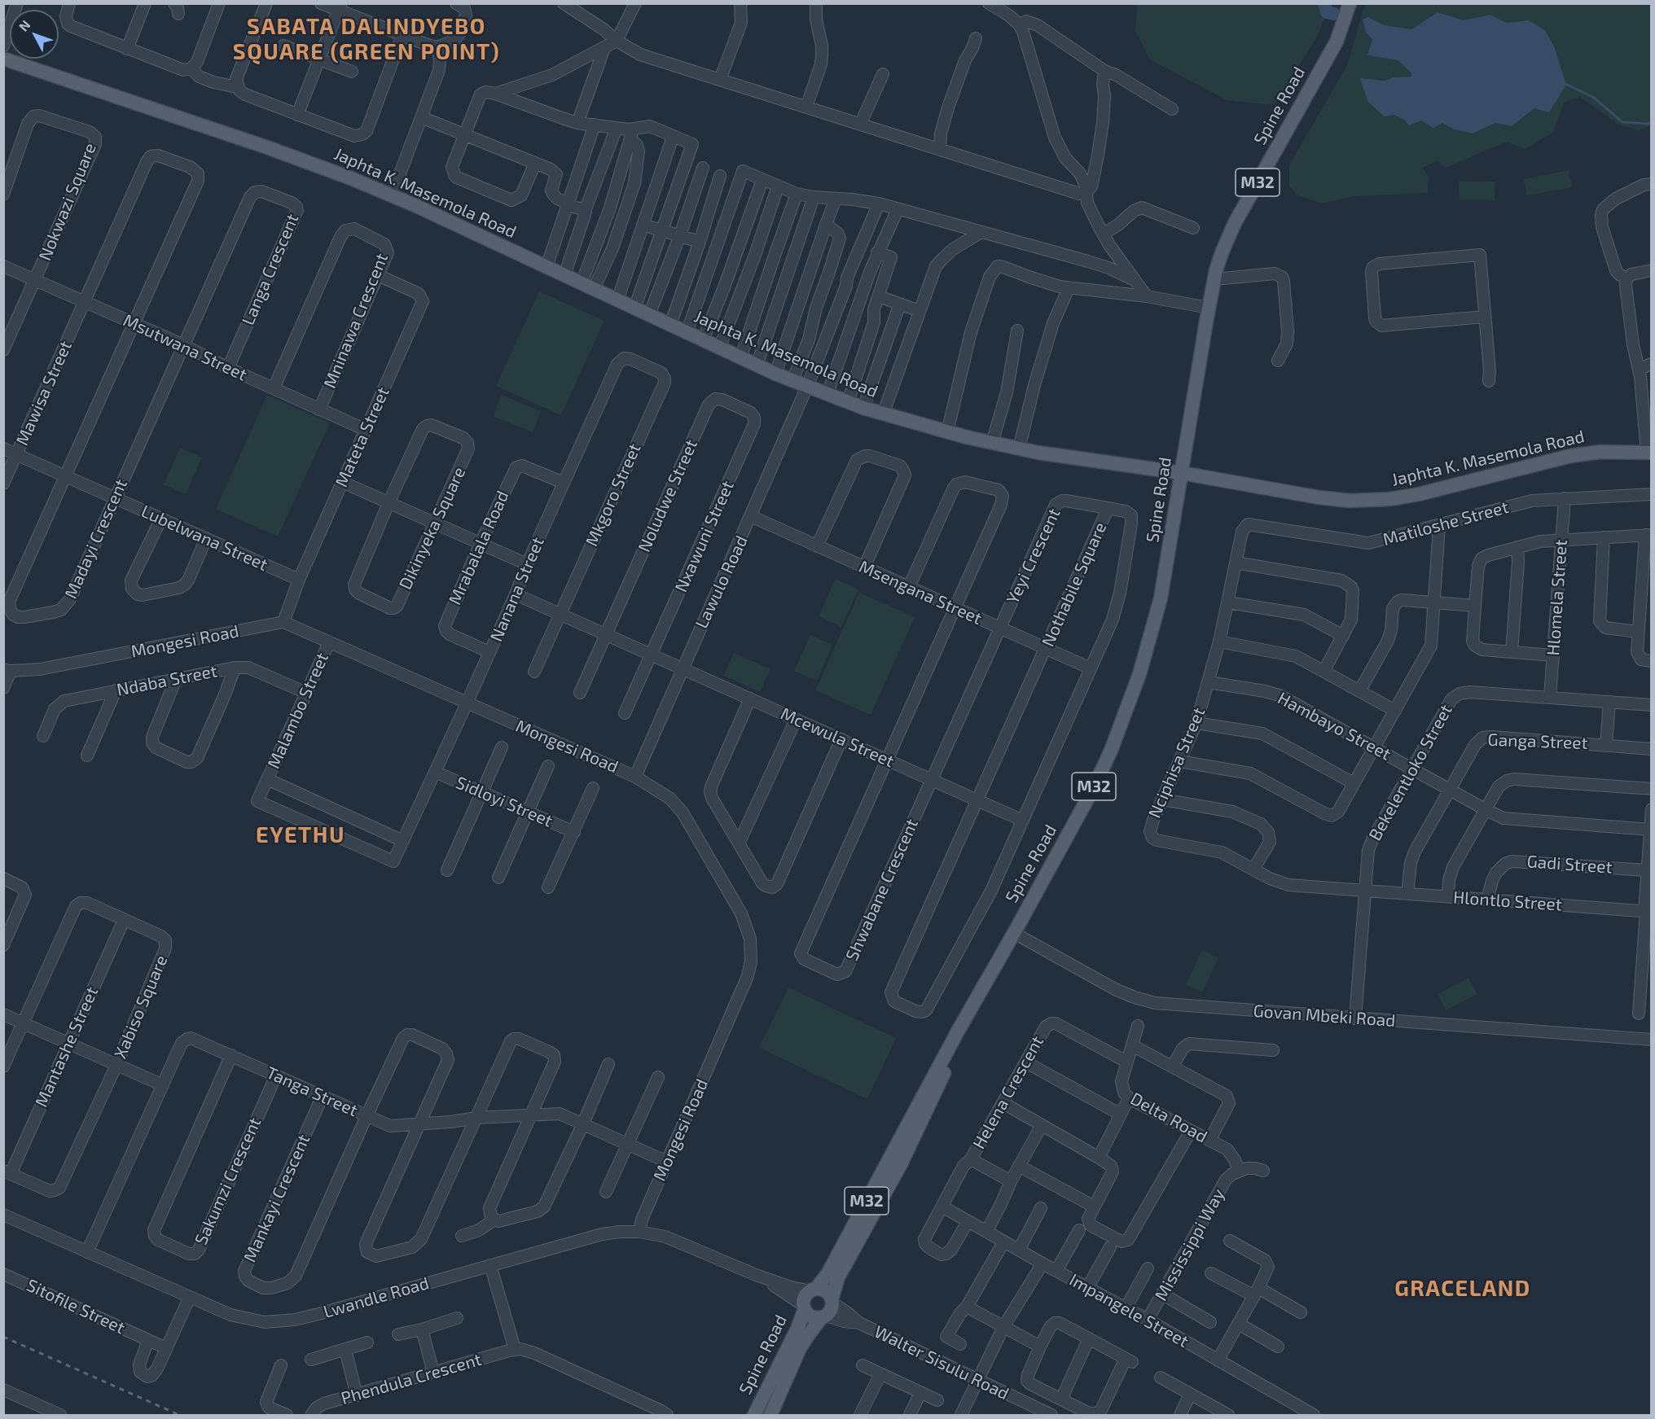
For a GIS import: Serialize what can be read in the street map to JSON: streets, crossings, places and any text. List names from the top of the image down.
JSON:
{
  "streets": {
    "main road": ["Spine Road", "M32", "Japhta K. Masemola Road"],
    "street": [
      "Nokwazi Square",
      "Langa Crescent",
      "Mninawa Crescent",
      "Msutwana Street",
      "Mawisa Street",
      "Mateta Street",
      "Mkgoro Street",
      "Noludwe Street",
      "Matiloshe Street",
      "Dikinyeka Square",
      "Nxawuni Street",
      "Lubelwana Street",
      "Madayi Crescent",
      "Mrabalala Road",
      "Yeyi Crescent",
      "Lawulo Road",
      "Nothabile Square",
      "Nanana Street",
      "Msengana Street",
      "Hlomela Street",
      "Mongesi Road",
      "Ndaba Street",
      "Malambo Street",
      "Hambayo Street",
      "Mcewula Street",
      "Ganga Street",
      "Nciphisa Street",
      "Bekelentloko Street",
      "Sidloyi Street",
      "Gadi Street",
      "Shwabane Crescent",
      "Hlontlo Street",
      "Xabiso Square",
      "Govan Mbeki Road",
      "Mantashe Street",
      "Tanga Street",
      "Helena Crescent",
      "Delta Road",
      "Sakumzi Crescent",
      "Mankayi Crescent",
      "Mississippi Way",
      "Lwandle Road",
      "Sitofile Street",
      "Impangele Street",
      "Walter Sisulu Road",
      "Phendula Crescent"
    ]
  },
  "crossings": [
    ["Spine Road", "Japhta K. Masemola Road"],
    ["Spine Road", "Govan Mbeki Road"],
    ["Spine Road", "Lwandle Road"],
    ["Spine Road", "Walter Sisulu Road"],
    ["Japhta K. Masemola Road", "Lawulo Road"],
    ["Nokwazi Square", "Msutwana Street"],
    ["Langa Crescent", "Msutwana Street"],
    ["Langa Crescent", "Madayi Crescent"],
    ["Mninawa Crescent", "Msutwana Street"],
    ["Mninawa Crescent", "Mateta Street"],
    ["Msutwana Street", "Mawisa Street"],
    ["Msutwana Street", "Mateta Street"],
    ["Msutwana Street", "Madayi Crescent"],
    ["Mawisa Street", "Lubelwana Street"],
    ["Mawisa Street", "Madayi Crescent"],
    ["Mateta Street", "Lubelwana Street"],
    ["Mateta Street", "Mongesi Road"],
    ["Mkgoro Street", "Nanana Street"],
    ["Mkgoro Street", "Mcewula Street"],
    ["Noludwe Street", "Nxawuni Street"],
    ["Noludwe Street", "Mcewula Street"],
    ["Matiloshe Street", "Hlomela Street"],
    ["Matiloshe Street", "Nciphisa Street"],
    ["Nxawuni Street", "Mcewula Street"],
    ["Lubelwana Street", "Madayi Crescent"],
    ["Mrabalala Road", "Nanana Street"],
    ["Yeyi Crescent", "Nothabile Square"],
    ["Yeyi Crescent", "Msengana Street"],
    ["Yeyi Crescent", "Shwabane Crescent"],
    ["Lawulo Road", "Msengana Street"],
    ["Lawulo Road", "Mongesi Road"],
    ["Lawulo Road", "Mcewula Street"],
    ["Nothabile Square", "Msengana Street"],
    ["Nothabile Square", "Mcewula Street"],
    ["Nanana Street", "Mongesi Road"],
    ["Nanana Street", "Malambo Street"],
    ["Nanana Street", "Mcewula Street"],
    ["Nanana Street", "Sidloyi Street"],
    ["Msengana Street", "Shwabane Crescent"],
    ["Hlomela Street", "Bekelentloko Street"],
    ["Mongesi Road", "Malambo Street"],
    ["Mongesi Road", "Tanga Street"],
    ["Mongesi Road", "Lwandle Road"],
    ["Ndaba Street", "Malambo Street"],
    ["Hambayo Street", "Ganga Street"],
    ["Hambayo Street", "Nciphisa Street"],
    ["Hambayo Street", "Bekelentloko Street"],
    ["Mcewula Street", "Shwabane Crescent"],
    ["Ganga Street", "Hlontlo Street"],
    ["Nciphisa Street", "Bekelentloko Street"],
    ["Nciphisa Street", "Hlontlo Street"],
    ["Bekelentloko Street", "Hlontlo Street"],
    ["Bekelentloko Street", "Govan Mbeki Road"],
    ["Gadi Street", "Hlontlo Street"],
    ["Xabiso Square", "Mantashe Street"],
    ["Tanga Street", "Sakumzi Crescent"],
    ["Tanga Street", "Mankayi Crescent"],
    ["Tanga Street", "Lwandle Road"],
    ["Helena Crescent", "Delta Road"],
    ["Delta Road", "Mississippi Way"],
    ["Mississippi Way", "Impangele Street"],
    ["Lwandle Road", "Walter Sisulu Road"]
  ],
  "districts": ["SABATA DALINDYEBO SQUARE (GREEN POINT)", "EYETHU", "GRACELAND"],
  "north": "top left"
}
